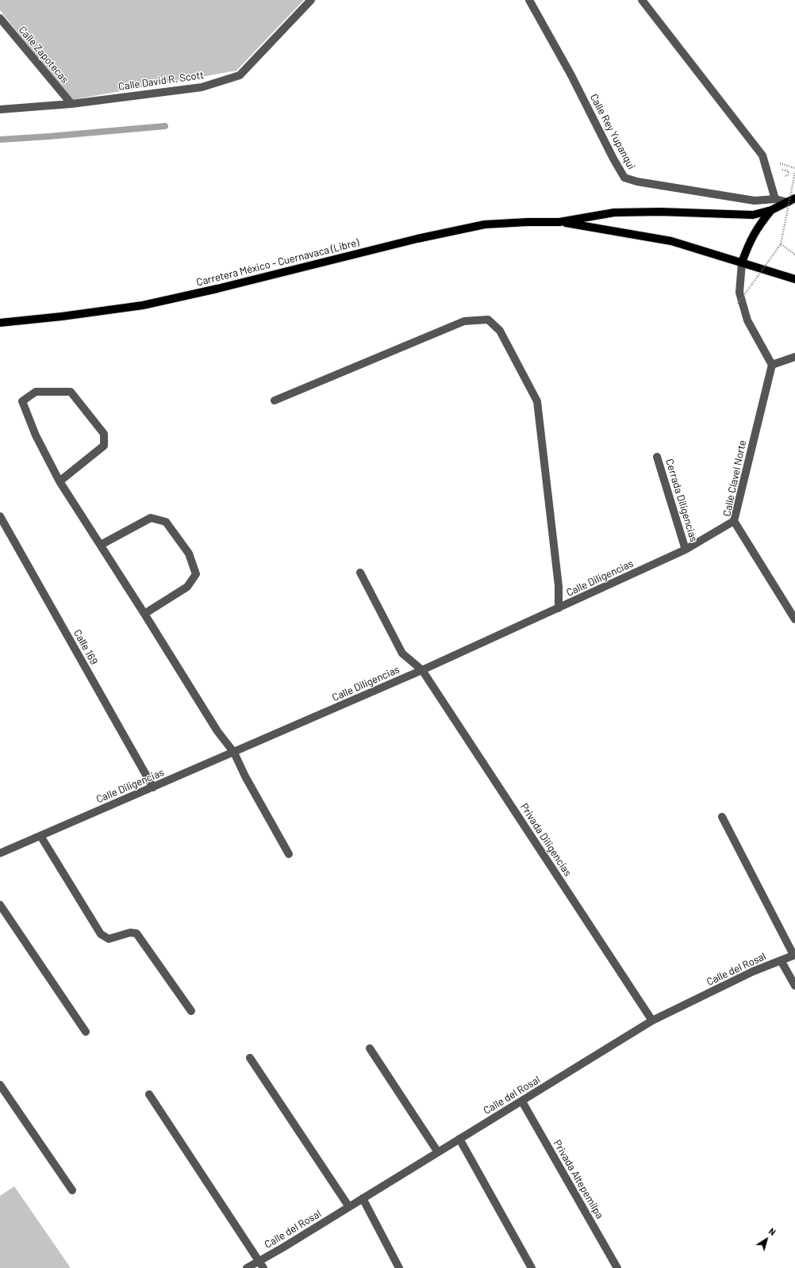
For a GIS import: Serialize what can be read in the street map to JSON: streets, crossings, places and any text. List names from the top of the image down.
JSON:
{
  "streets": {
    "main road": ["Carretera México - Cuernavaca (Libre)"],
    "street": [
      "Calle Zapotecas",
      "Calle David R. Scott",
      "Calle Rey Yupanqui",
      "Calle Clavel Norte",
      "Cerrada Diligencias",
      "Calle Diligencias",
      "Calle 169",
      "Privada Diligencias",
      "Calle del Rosal",
      "Privada Altepemilpa"
    ]
  },
  "crossings": [
    ["Calle Zapotecas", "Calle David R. Scott"],
    ["Calle Rey Yupanqui", "Carretera México - Cuernavaca (Libre)"],
    ["Calle Clavel Norte", "Calle Diligencias"],
    ["Cerrada Diligencias", "Calle Diligencias"],
    ["Calle Diligencias", "Calle 169"],
    ["Calle Diligencias", "Privada Diligencias"],
    ["Privada Diligencias", "Calle del Rosal"],
    ["Calle del Rosal", "Privada Altepemilpa"]
  ],
  "north": "top right"
}
